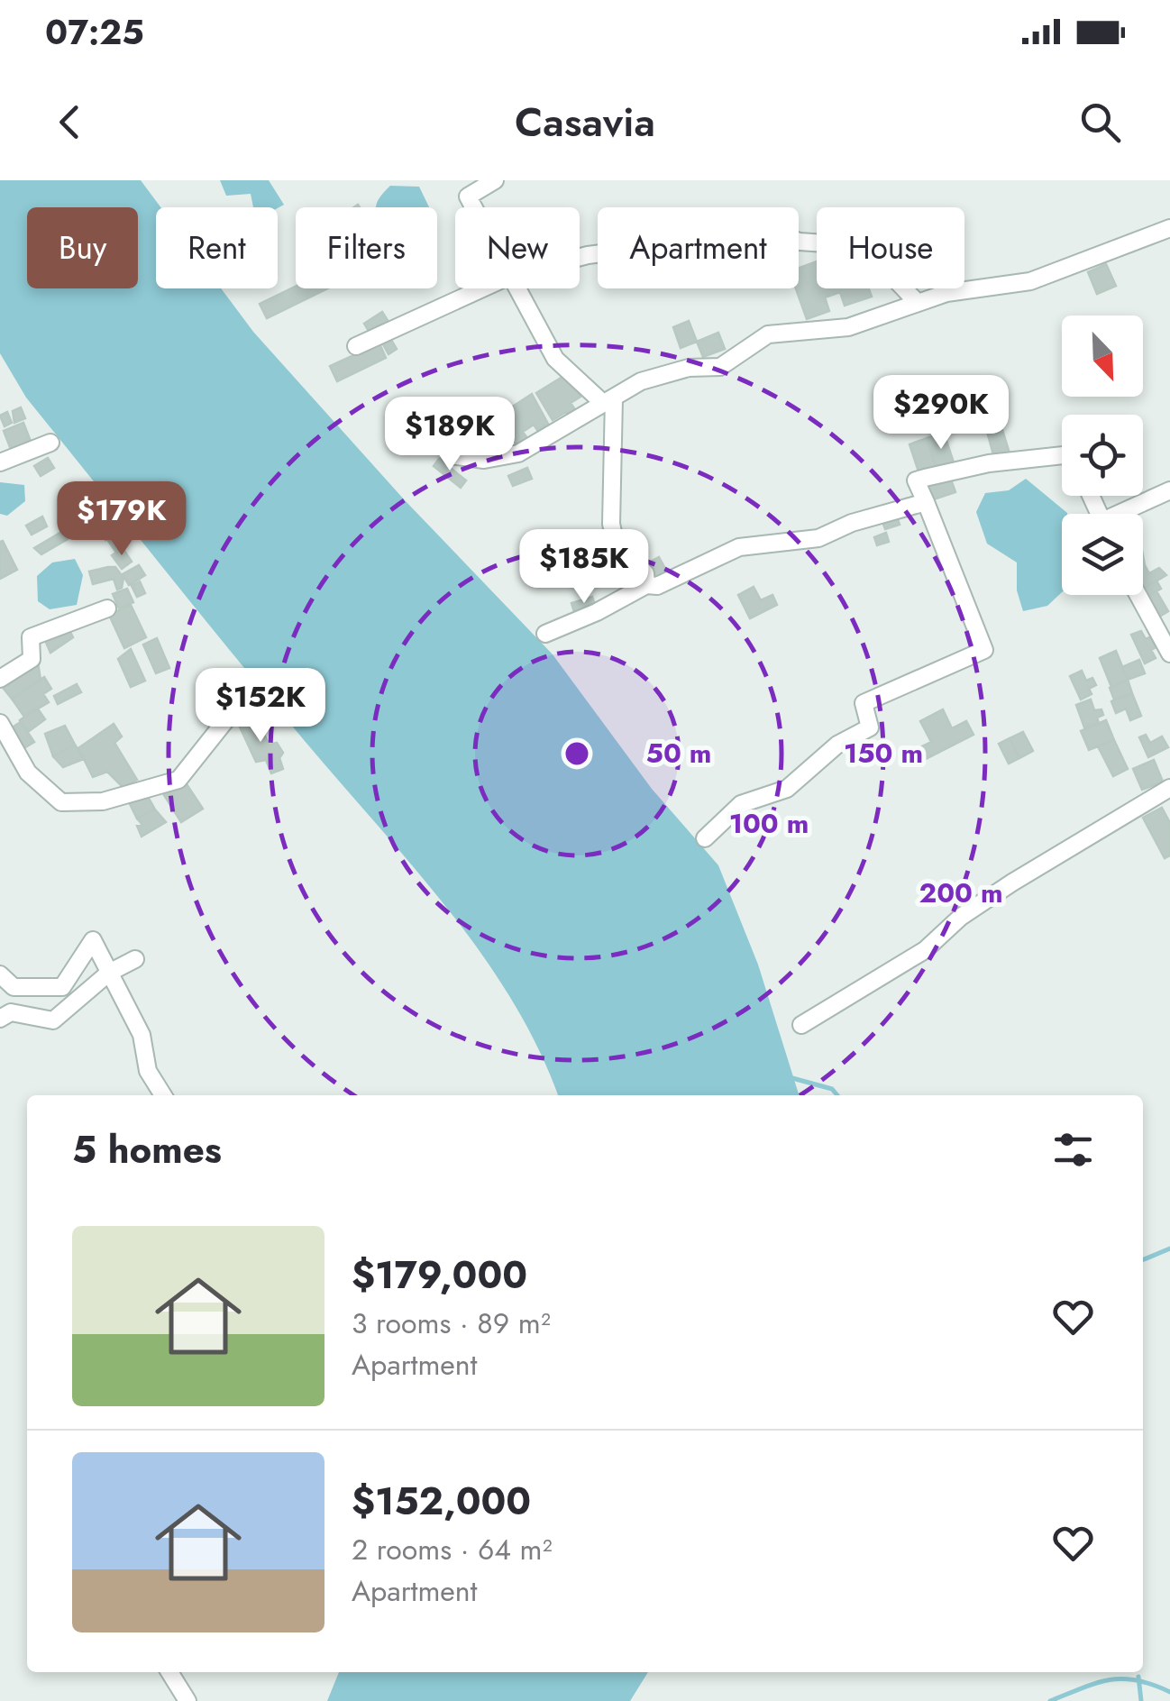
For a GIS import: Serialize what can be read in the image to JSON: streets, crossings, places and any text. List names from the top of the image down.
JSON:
{
  "north": "bottom right",
  "page": {
    "status": "07:25",
    "header": "Casavia",
    "chip": [
      "Buy",
      "Rent",
      "Filters",
      "New",
      "Apartment",
      "House"
    ],
    "price": [
      "$290K",
      "$189K",
      "$179K",
      "$185K",
      "$152K"
    ],
    "heading": "5 homes",
    "list": [
      {
        "name": "$179,000",
        "note": "3 rooms · 89 m² · Apartment"
      },
      {
        "name": "$152,000",
        "note": "2 rooms · 64 m² · Apartment"
      }
    ]
  },
  "rings": [
    "50 m",
    "150 m",
    "100 m",
    "200 m"
  ]
}
